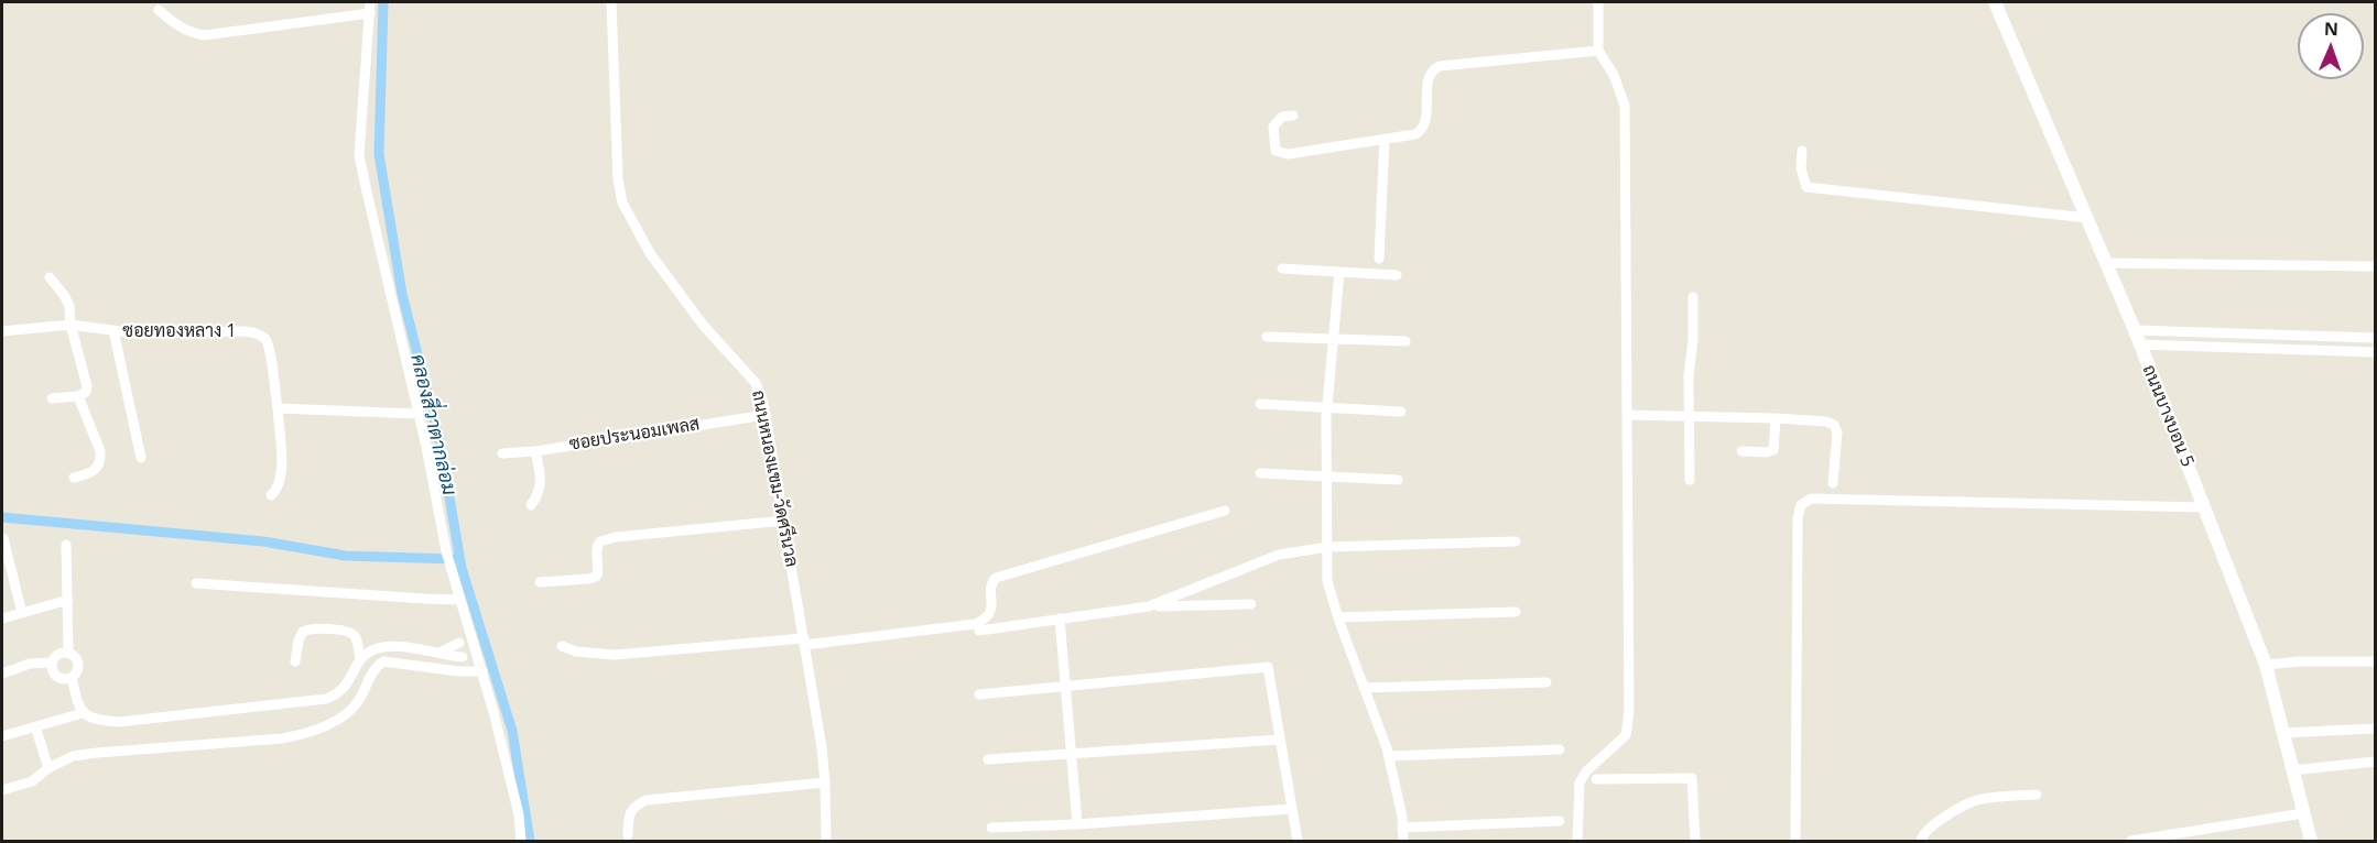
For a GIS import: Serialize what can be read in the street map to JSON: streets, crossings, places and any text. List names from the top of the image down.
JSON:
{
  "streets": {
    "main road": ["ถนนบางบอน 5"],
    "street": ["ซอยทองหลาง 1", "ซอยประนอมเพลส", "ถนนหนองแขม-วัดศรีนวล"]
  },
  "crossings": [
    ["ซอยประนอมเพลส", "ถนนหนองแขม-วัดศรีนวล"]
  ],
  "water": ["คลองสี่วาตากล่อม"],
  "north": "top"
}
